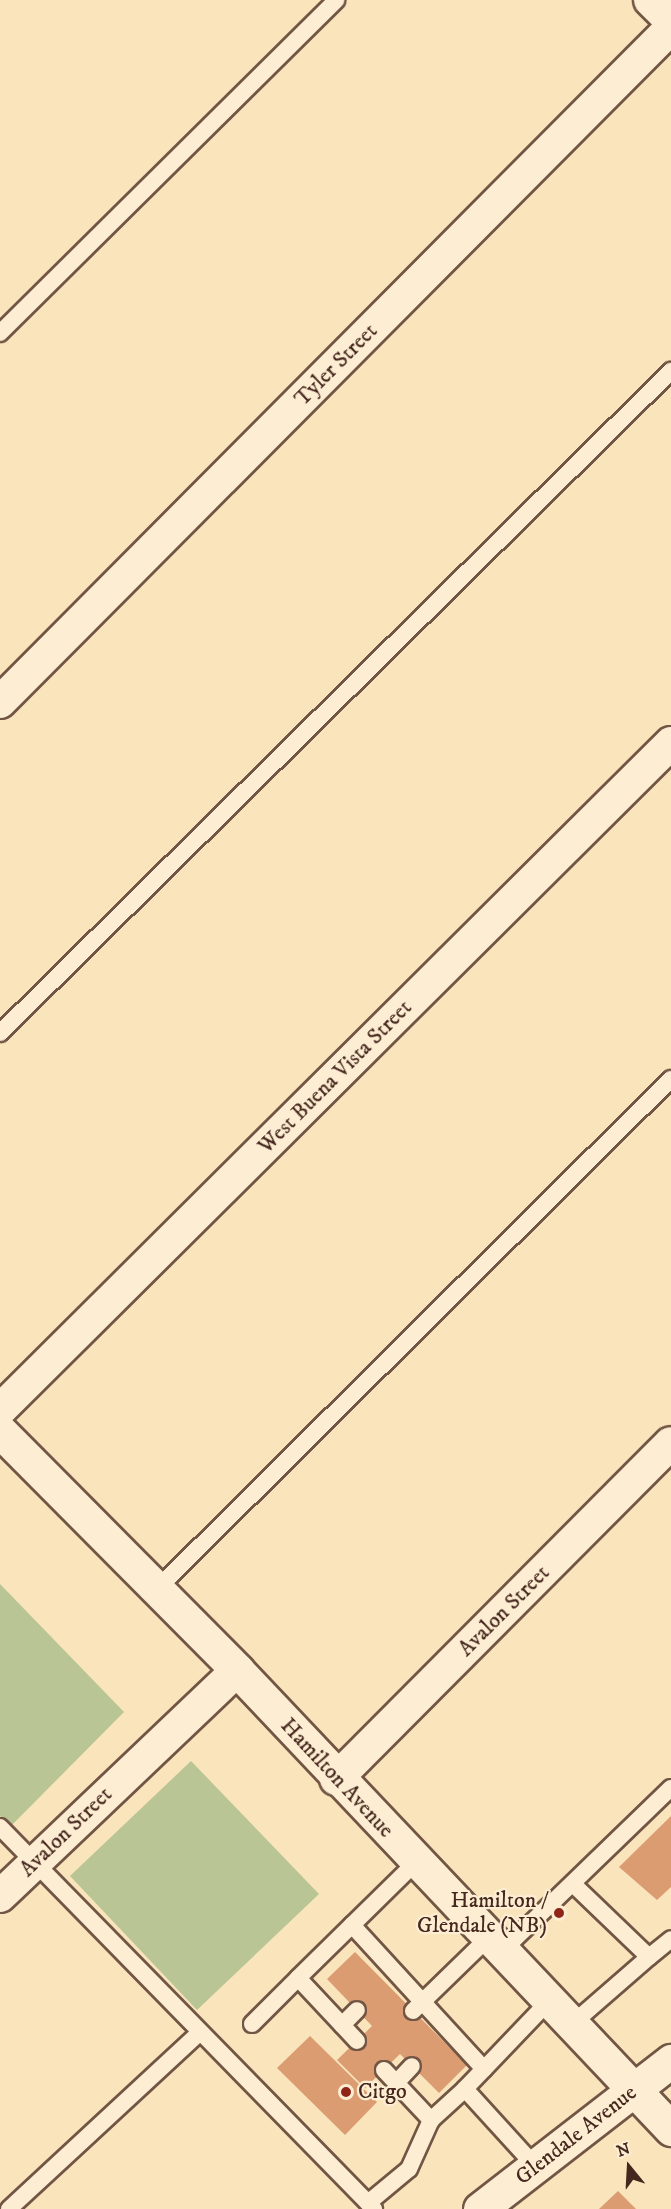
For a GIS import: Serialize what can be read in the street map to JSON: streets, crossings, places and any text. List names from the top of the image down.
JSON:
{
  "streets": {
    "main road": ["Hamilton Avenue", "Glendale Avenue"],
    "street": ["Tyler Street", "West Buena Vista Street", "Avalon Street"]
  },
  "crossings": [
    ["Avalon Street", "Hamilton Avenue"],
    ["Hamilton Avenue", "Glendale Avenue"]
  ],
  "places": ["Hamilton / Glendale (NB)", "Citgo"],
  "north": "top"
}
